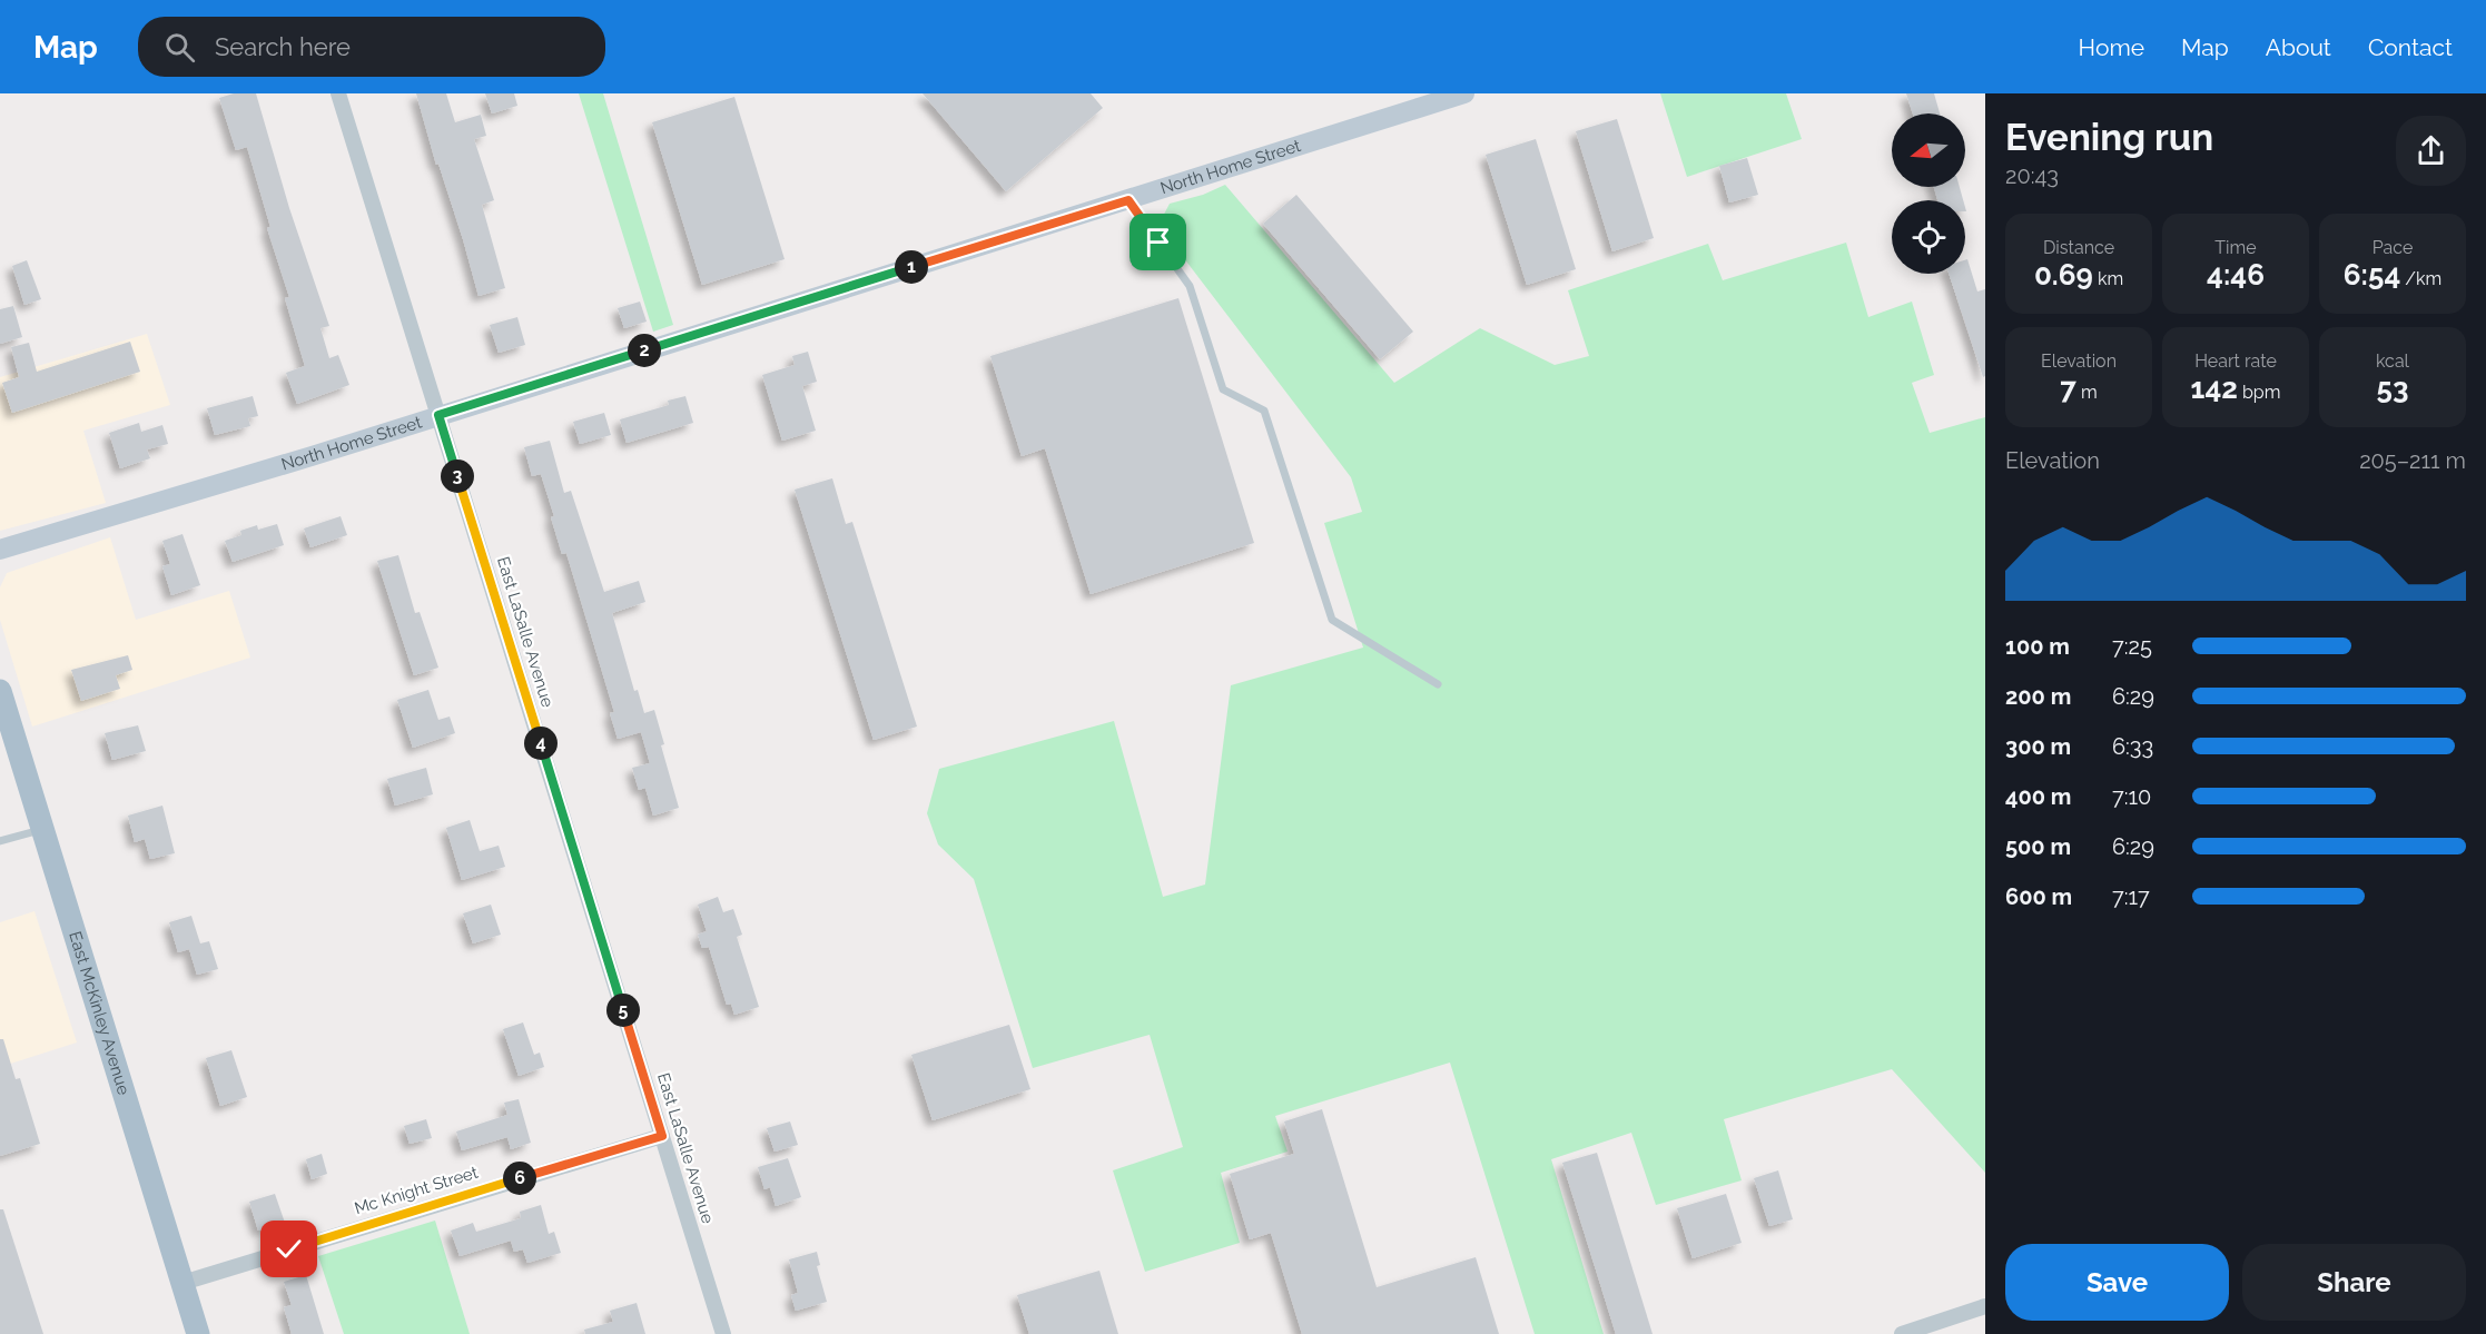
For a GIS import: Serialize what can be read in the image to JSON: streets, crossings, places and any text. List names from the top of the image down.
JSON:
{
  "streets": {
    "main road": ["East McKinley Avenue"],
    "street": ["North Home Street", "East LaSalle Avenue", "Mc Knight Street"]
  },
  "crossings": [
    ["North Home Street", "East LaSalle Avenue"],
    ["East LaSalle Avenue", "Mc Knight Street"],
    ["East McKinley Avenue", "Mc Knight Street"]
  ],
  "north": "left",
  "page": {
    "header": "Map",
    "search": "Search here",
    "nav": [
      "Home",
      "Map",
      "About",
      "Contact"
    ],
    "heading": ["Evening run", "20:43"],
    "stats": [
      ["Distance", "0.69 km"],
      ["Time", "4:46"],
      ["Pace", "6:54 /km"],
      ["Elevation", "7 m"],
      ["Heart rate", "142 bpm"],
      ["kcal", "53"]
    ],
    "pins": [
      "1",
      "2",
      "3",
      "4",
      "5",
      "6"
    ],
    "chart": ["Elevation", "205–211 m"],
    "list": [
      {
        "name": "100 m",
        "note": "7:25"
      },
      {
        "name": "200 m",
        "note": "6:29"
      },
      {
        "name": "300 m",
        "note": "6:33"
      },
      {
        "name": "400 m",
        "note": "7:10"
      },
      {
        "name": "500 m",
        "note": "6:29"
      },
      {
        "name": "600 m",
        "note": "7:17"
      }
    ],
    "buttons": ["Save", "Share"]
  }
}
